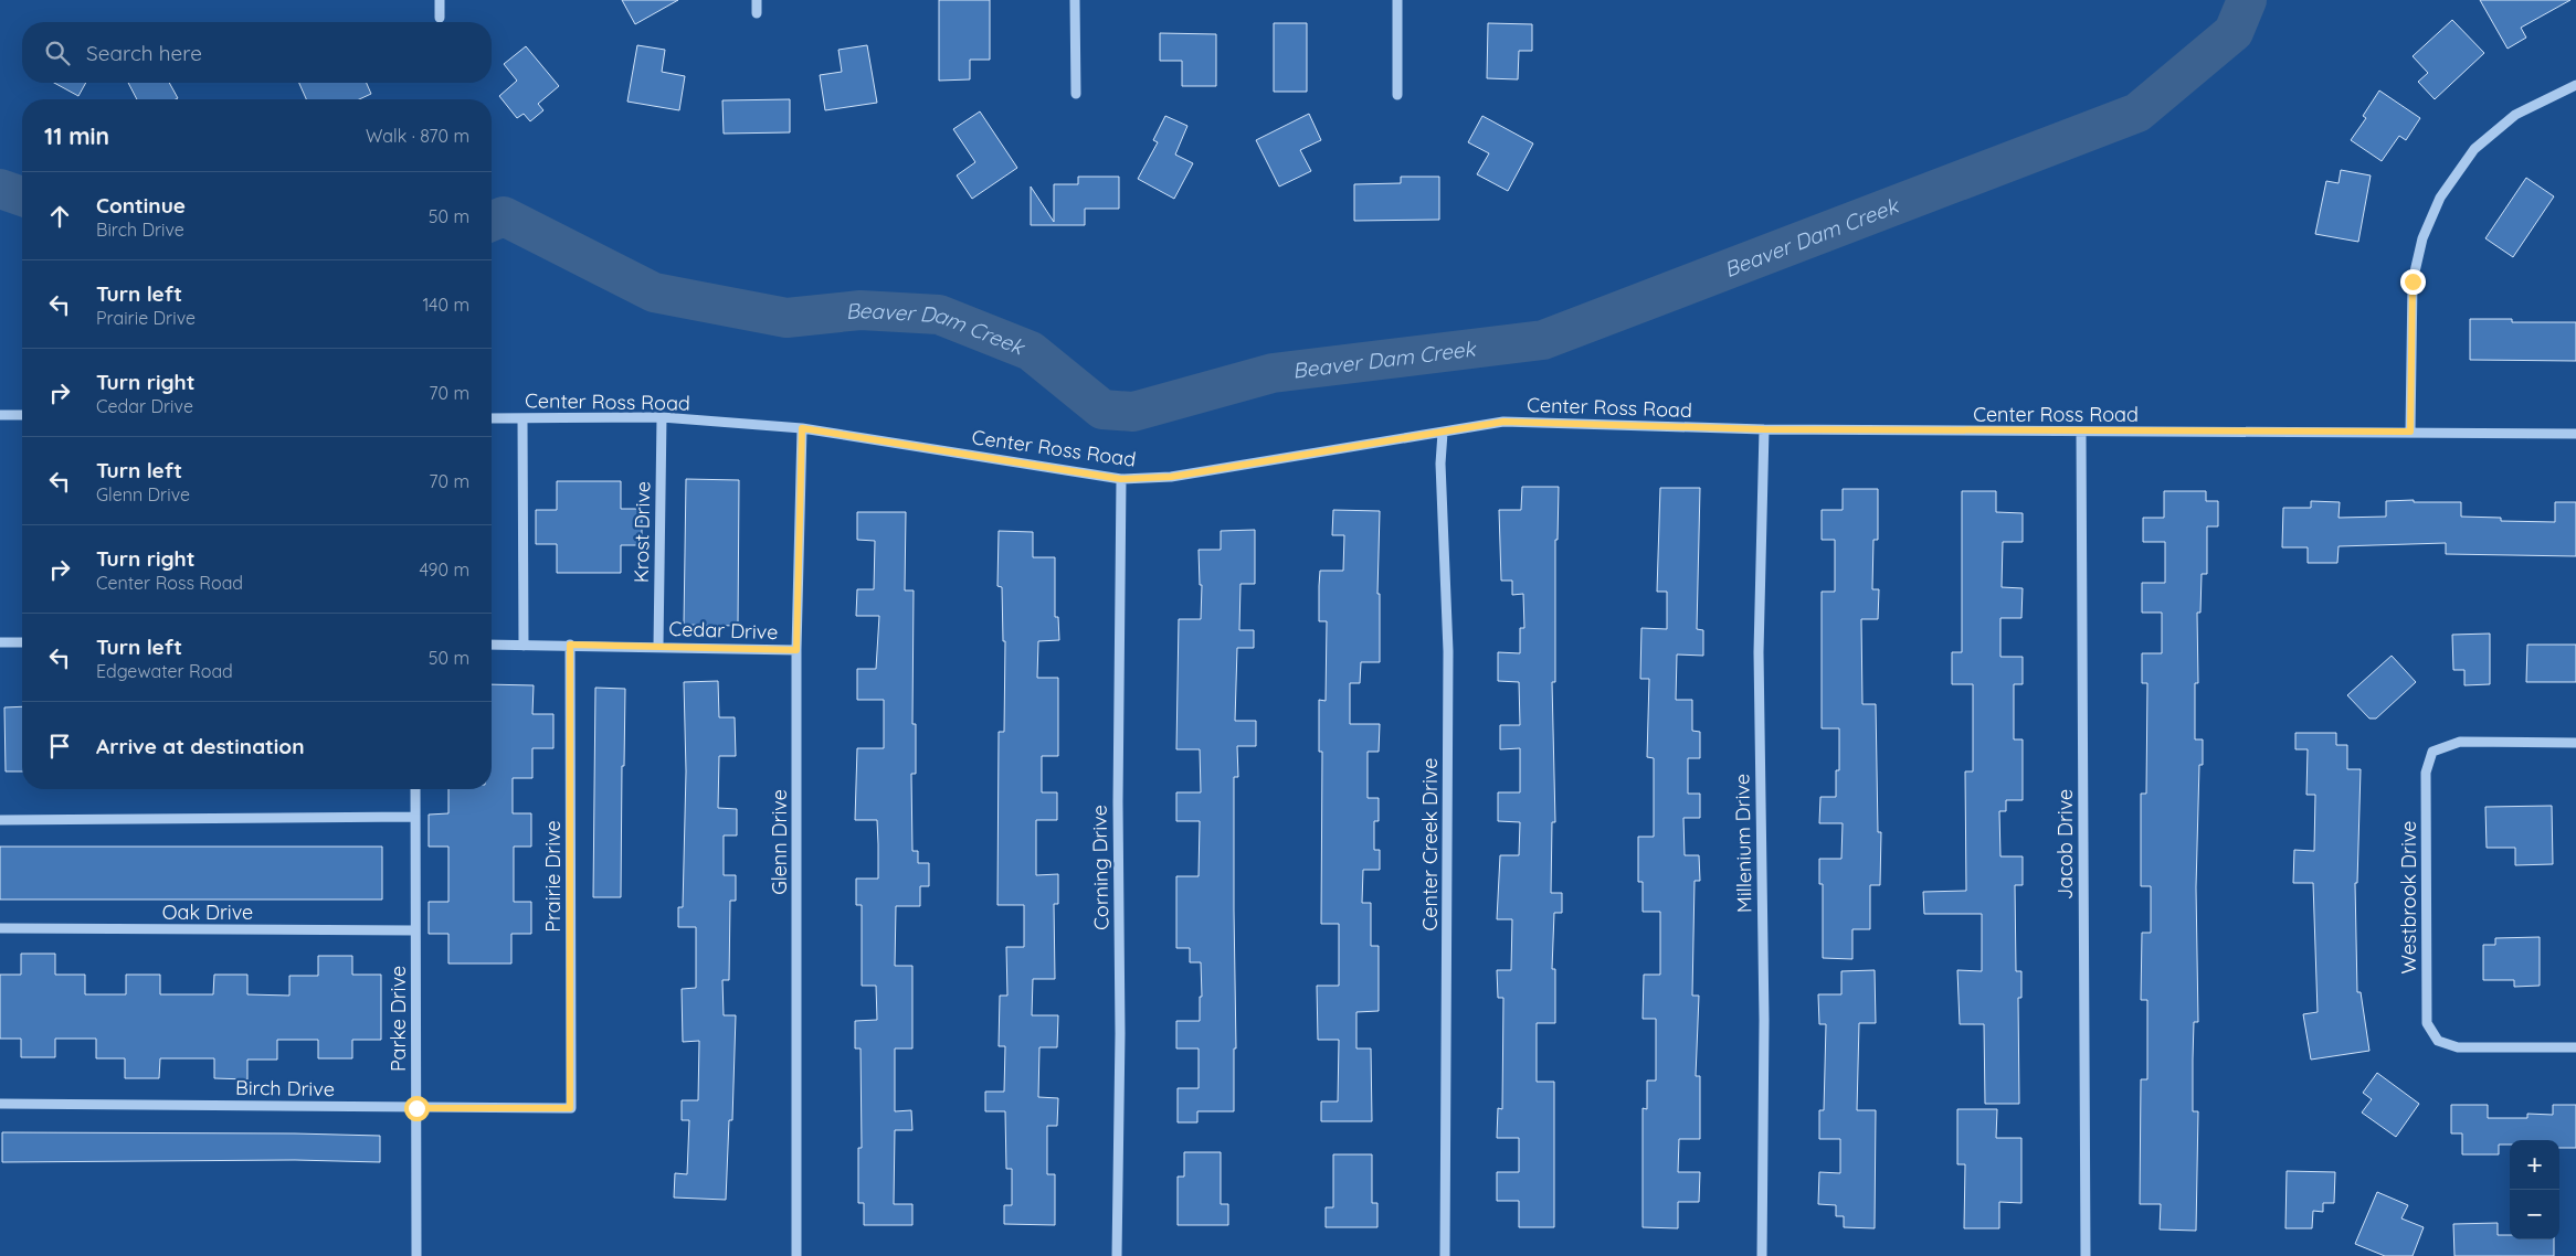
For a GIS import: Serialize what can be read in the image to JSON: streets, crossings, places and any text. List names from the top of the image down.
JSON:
{
  "streets": {
    "street": [
      "Center Ross Road",
      "Krost Drive",
      "Cedar Drive",
      "Glenn Drive",
      "Millenium Drive",
      "Center Creek Drive",
      "Jacob Drive",
      "Corning Drive",
      "Prairie Drive",
      "Westbrook Drive",
      "Oak Drive",
      "Parke Drive",
      "Birch Drive"
    ]
  },
  "crossings": [
    ["Center Ross Road", "Krost Drive"],
    ["Center Ross Road", "Glenn Drive"],
    ["Center Ross Road", "Millenium Drive"],
    ["Center Ross Road", "Center Creek Drive"],
    ["Center Ross Road", "Jacob Drive"],
    ["Center Ross Road", "Corning Drive"],
    ["Krost Drive", "Cedar Drive"],
    ["Cedar Drive", "Glenn Drive"],
    ["Cedar Drive", "Prairie Drive"],
    ["Prairie Drive", "Birch Drive"],
    ["Oak Drive", "Parke Drive"],
    ["Parke Drive", "Birch Drive"]
  ],
  "water": ["Beaver Dam Creek"],
  "page": {
    "search": "Search here",
    "heading": ["11 min", "Walk · 870 m"],
    "list": [
      ["Continue", "Birch Drive", "50 m"],
      ["Turn left", "Prairie Drive", "140 m"],
      ["Turn right", "Cedar Drive", "70 m"],
      ["Turn left", "Glenn Drive", "70 m"],
      ["Turn right", "Center Ross Road", "490 m"],
      ["Turn left", "Edgewater Road", "50 m"],
      "Arrive at destination"
    ],
    "map_buttons": ["+", "−"]
  }
}
